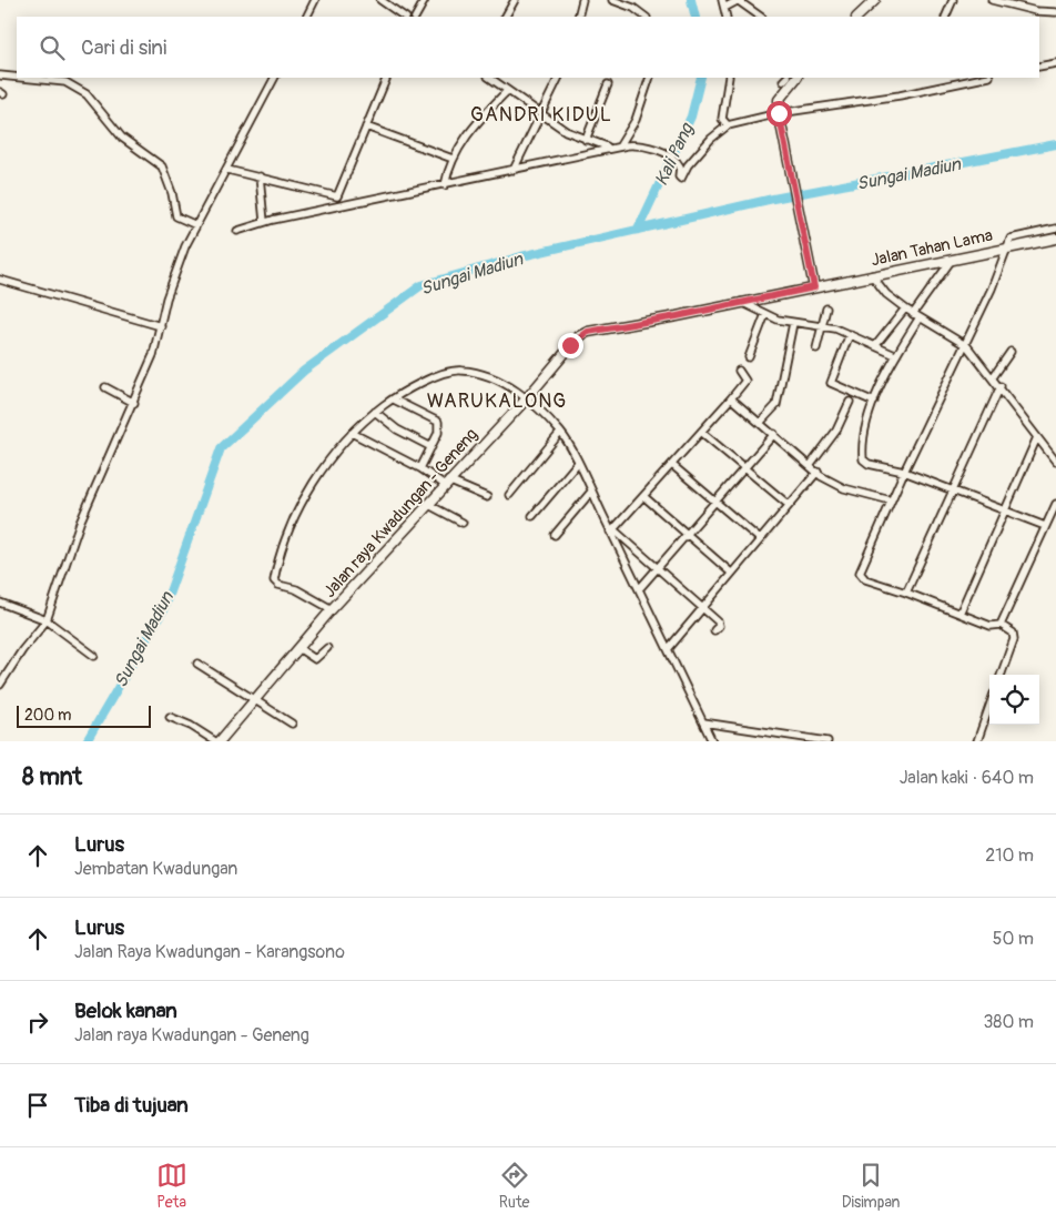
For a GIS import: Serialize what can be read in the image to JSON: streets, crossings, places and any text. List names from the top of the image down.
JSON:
{
  "streets": {
    "main road": ["Jalan Tahan Lama", "Jalan raya Kwadungan - Geneng"]
  },
  "crossings": [
    ["Jalan Tahan Lama", "Jalan raya Kwadungan - Geneng"]
  ],
  "districts": ["GANDRI KIDUL", "WARUKALONG"],
  "water": ["Kali Pang", "Sungai Madiun"],
  "scale_bar": "200 m",
  "page": {
    "search": "Cari di sini",
    "scale": "200 m",
    "heading": ["8 mnt", "Jalan kaki · 640 m"],
    "list": [
      ["Lurus", "Jembatan Kwadungan", "210 m"],
      ["Lurus", "Jalan Raya Kwadungan - Karangsono", "50 m"],
      ["Belok kanan", "Jalan raya Kwadungan - Geneng", "380 m"],
      "Tiba di tujuan"
    ],
    "nav": ["Peta", "Rute", "Disimpan"]
  }
}
